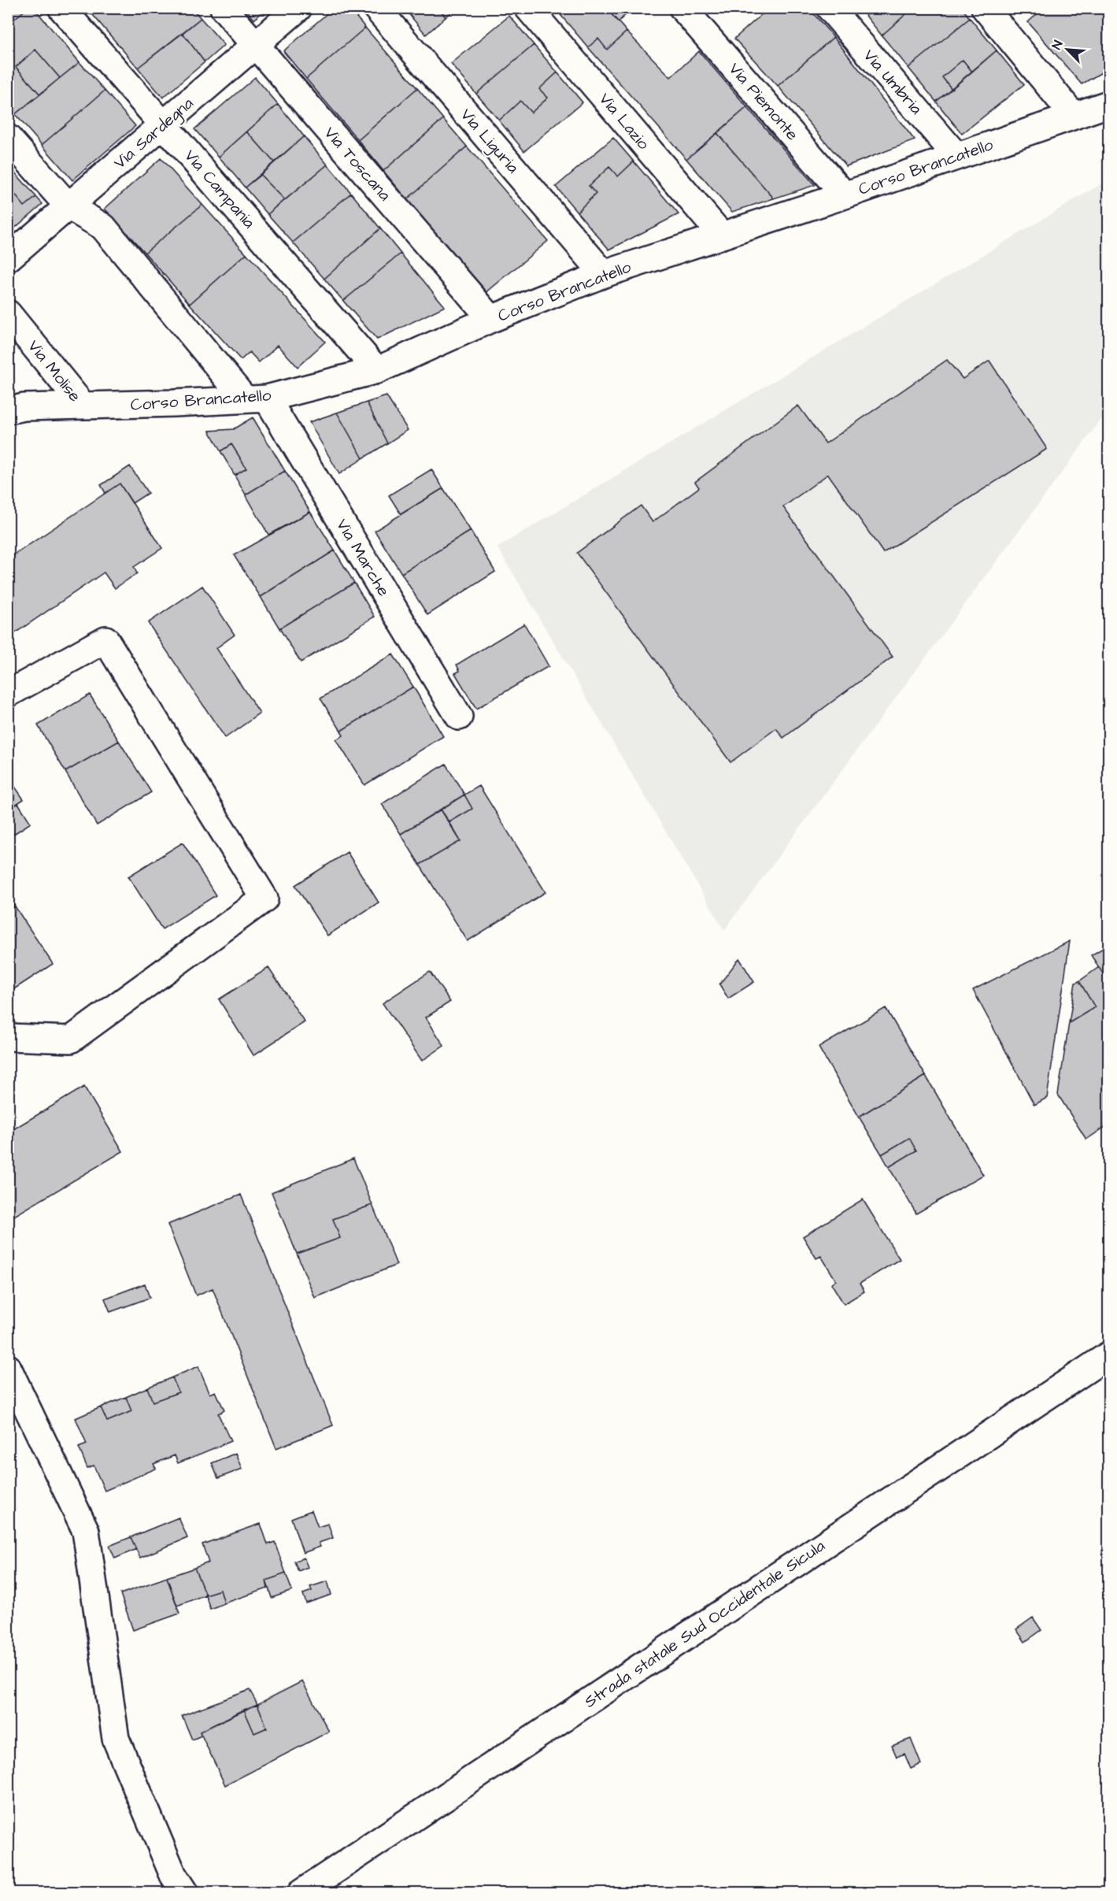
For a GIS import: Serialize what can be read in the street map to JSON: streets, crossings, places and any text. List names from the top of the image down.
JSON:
{
  "streets": {
    "street": [
      "Via Umbria",
      "Via Piemonte",
      "Via Lazio",
      "Via Sardegna",
      "Via Liguria",
      "Via Toscana",
      "Corso Brancatello",
      "Via Campania",
      "Via Molise",
      "Via Marche",
      "Strada statale Sud Occidentale Sicula"
    ]
  },
  "crossings": [
    ["Via Umbria", "Corso Brancatello"],
    ["Via Piemonte", "Corso Brancatello"],
    ["Via Lazio", "Corso Brancatello"],
    ["Via Sardegna", "Via Toscana"],
    ["Via Sardegna", "Via Campania"],
    ["Via Sardegna", "Via Marche"],
    ["Via Liguria", "Corso Brancatello"],
    ["Via Toscana", "Corso Brancatello"],
    ["Corso Brancatello", "Via Campania"],
    ["Corso Brancatello", "Via Molise"],
    ["Corso Brancatello", "Via Marche"]
  ],
  "north": "top left"
}
